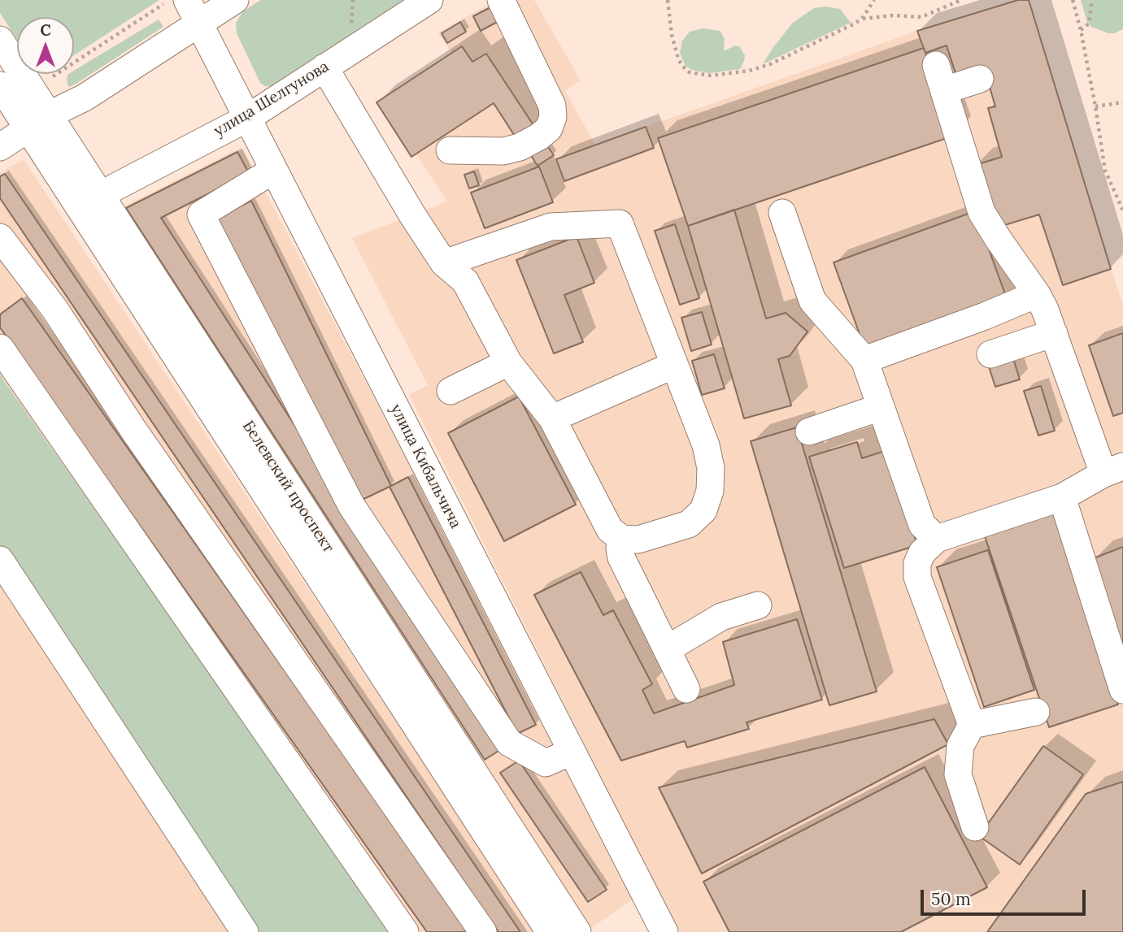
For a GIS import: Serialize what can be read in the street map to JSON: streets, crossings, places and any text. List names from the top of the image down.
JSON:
{
  "streets": {
    "street": ["улица Шелгунова", "улица Кибальчича", "Белевский проспект"]
  },
  "crossings": [
    ["улица Шелгунова", "улица Кибальчича"],
    ["улица Шелгунова", "Белевский проспект"]
  ],
  "scale_bar": "50 m",
  "north": "top"
}
